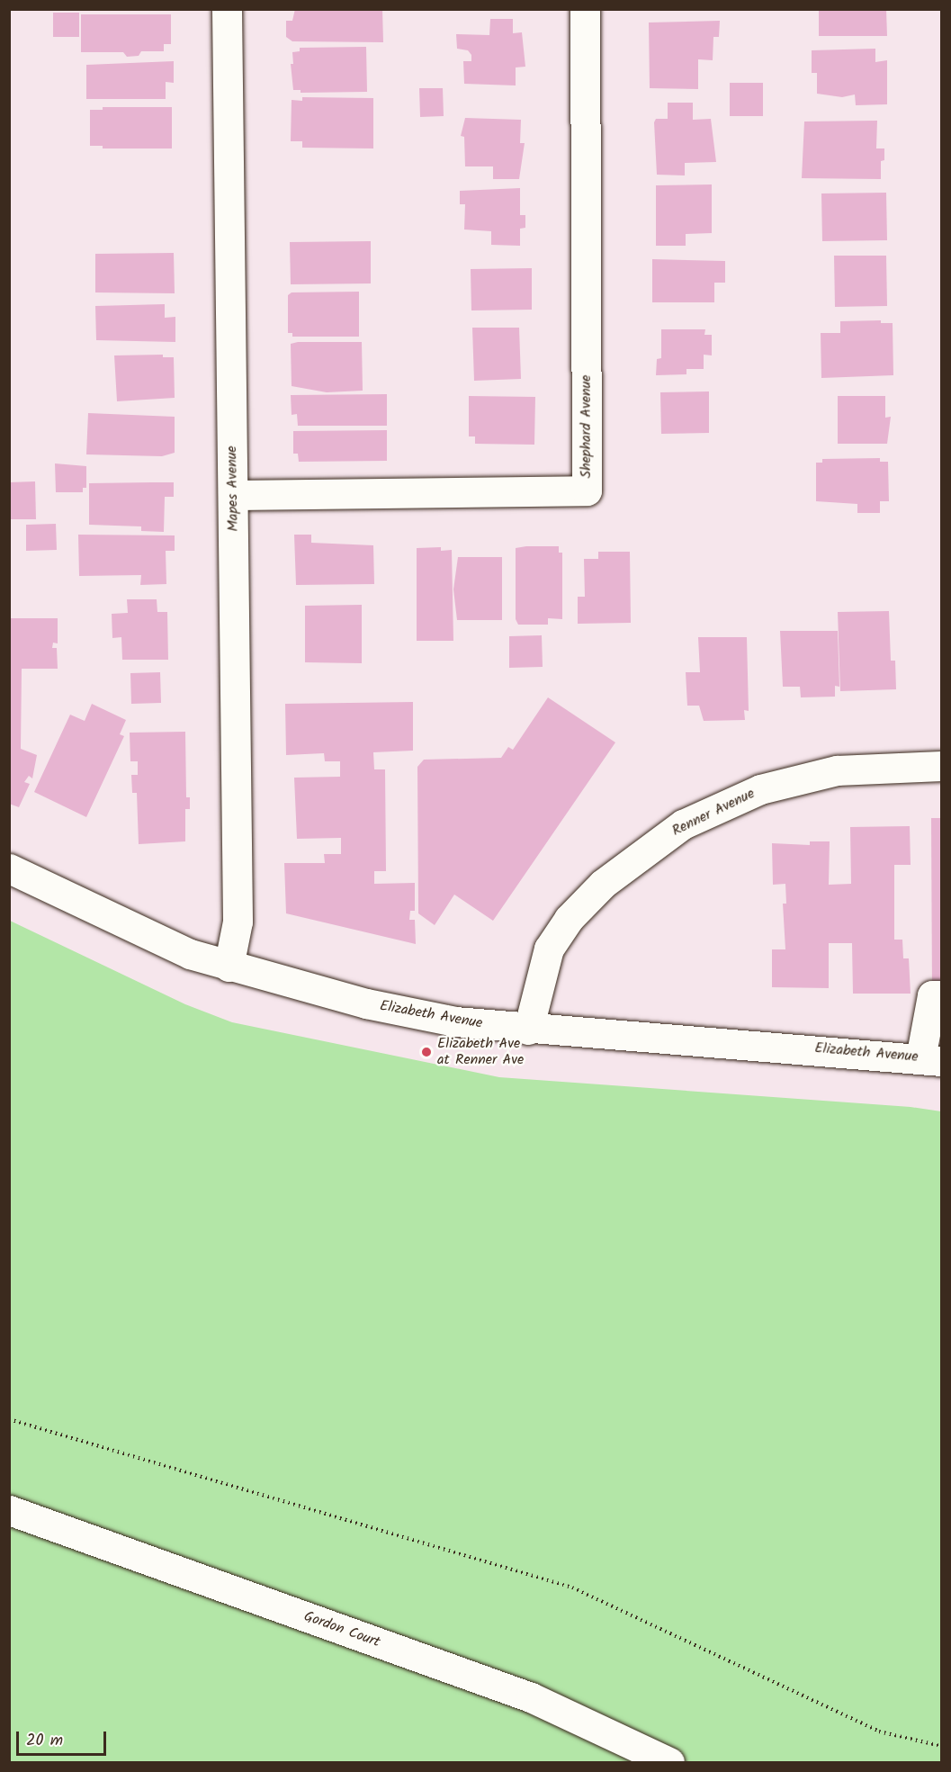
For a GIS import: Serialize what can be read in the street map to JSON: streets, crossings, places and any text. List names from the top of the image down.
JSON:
{
  "streets": {
    "street": [
      "Shephard Avenue",
      "Mapes Avenue",
      "Renner Avenue",
      "Elizabeth Avenue",
      "Gordon Court"
    ]
  },
  "crossings": [
    ["Shephard Avenue", "Mapes Avenue"],
    ["Mapes Avenue", "Elizabeth Avenue"],
    ["Renner Avenue", "Elizabeth Avenue"]
  ],
  "places": ["Elizabeth Ave at Renner Ave"],
  "scale_bar": "20 m"
}
